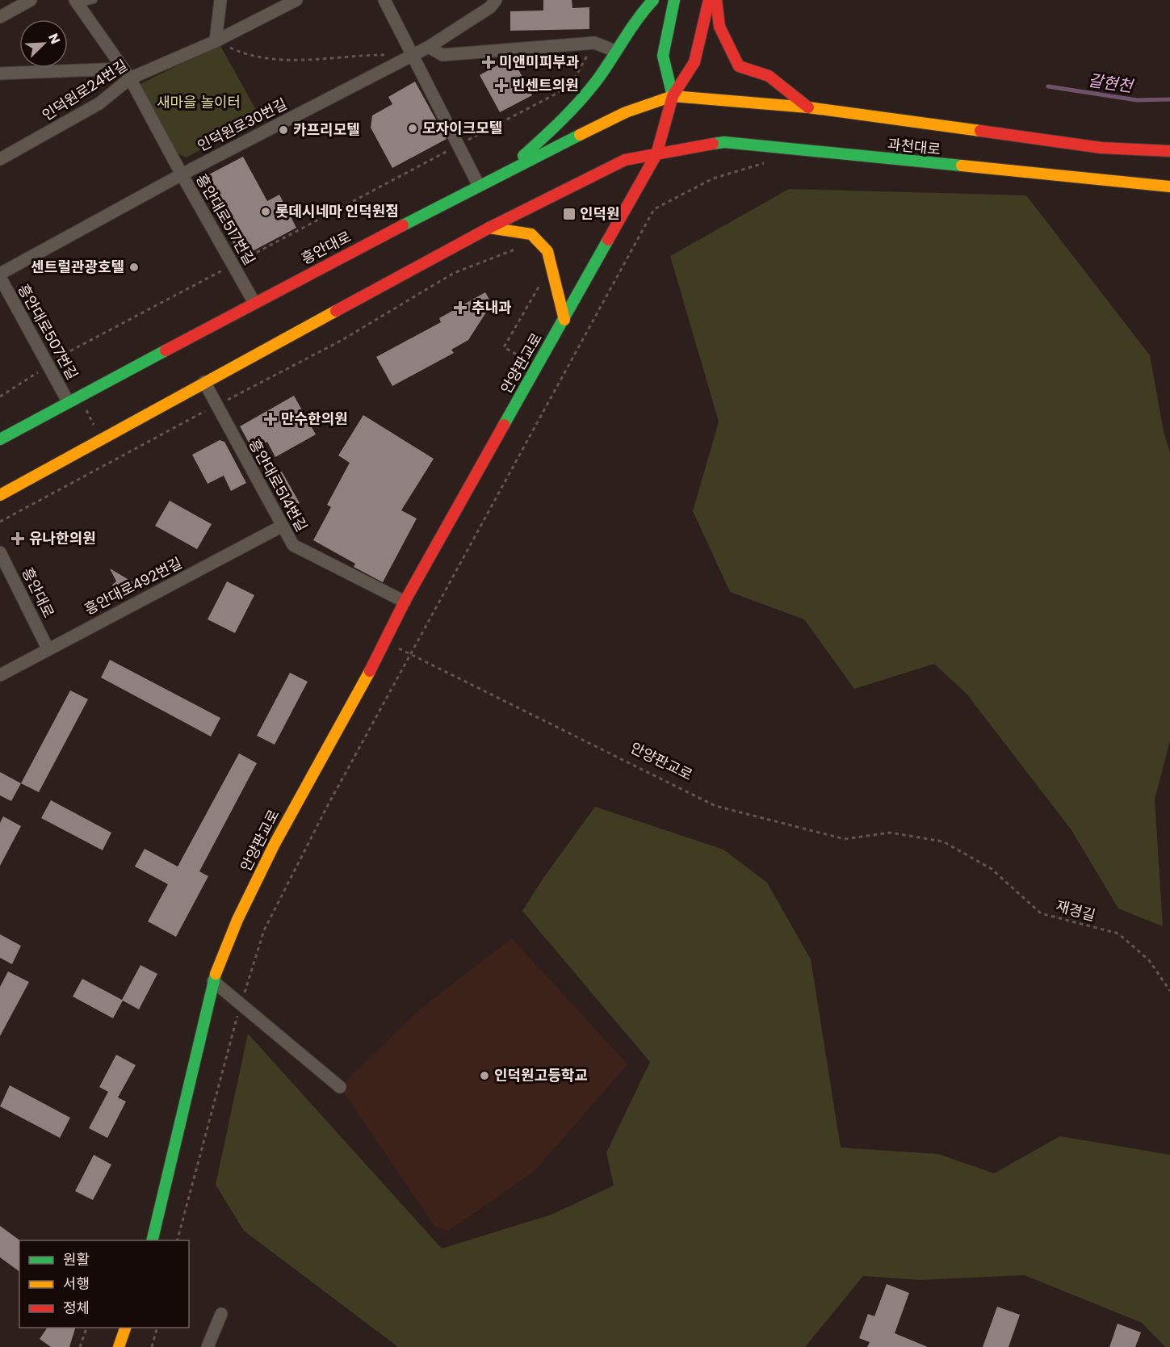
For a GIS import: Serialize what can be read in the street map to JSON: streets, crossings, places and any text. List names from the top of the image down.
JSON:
{
  "streets": {
    "main road": ["과천대로", "흥안대로", "안양판교로"],
    "street": [
      "인덕원로24번길",
      "인덕원로30번길",
      "흥안대로517번길",
      "흥안대로507번길",
      "흥안대로514번길",
      "흥안대로492번길"
    ],
    "path": ["재경길"]
  },
  "crossings": [
    ["인덕원로24번길", "흥안대로517번길"],
    ["인덕원로30번길", "흥안대로517번길"],
    ["인덕원로30번길", "흥안대로507번길"],
    ["과천대로", "흥안대로"],
    ["과천대로", "안양판교로"],
    ["흥안대로517번길", "흥안대로"],
    ["흥안대로", "흥안대로507번길"],
    ["흥안대로", "안양판교로"],
    ["흥안대로", "흥안대로492번길"],
    ["안양판교로", "흥안대로514번길"],
    ["안양판교로", "재경길"],
    ["흥안대로514번길", "흥안대로492번길"]
  ],
  "water": ["갈현천"],
  "parks": ["새마을 놀이터"],
  "places": {
    "health": [
      "미앤미피부과",
      "빈센트의원",
      "추내과",
      "만수한의원",
      "유나한의원"
    ],
    "other": [
      "모자이크모텔",
      "카프리모텔",
      "롯데시네마 인덕원점",
      "센트럴관광호텔",
      "인덕원고등학교"
    ],
    "transit": ["인덕원"]
  },
  "legend": ["원활", "서행", "정체"],
  "north": "top right"
}
